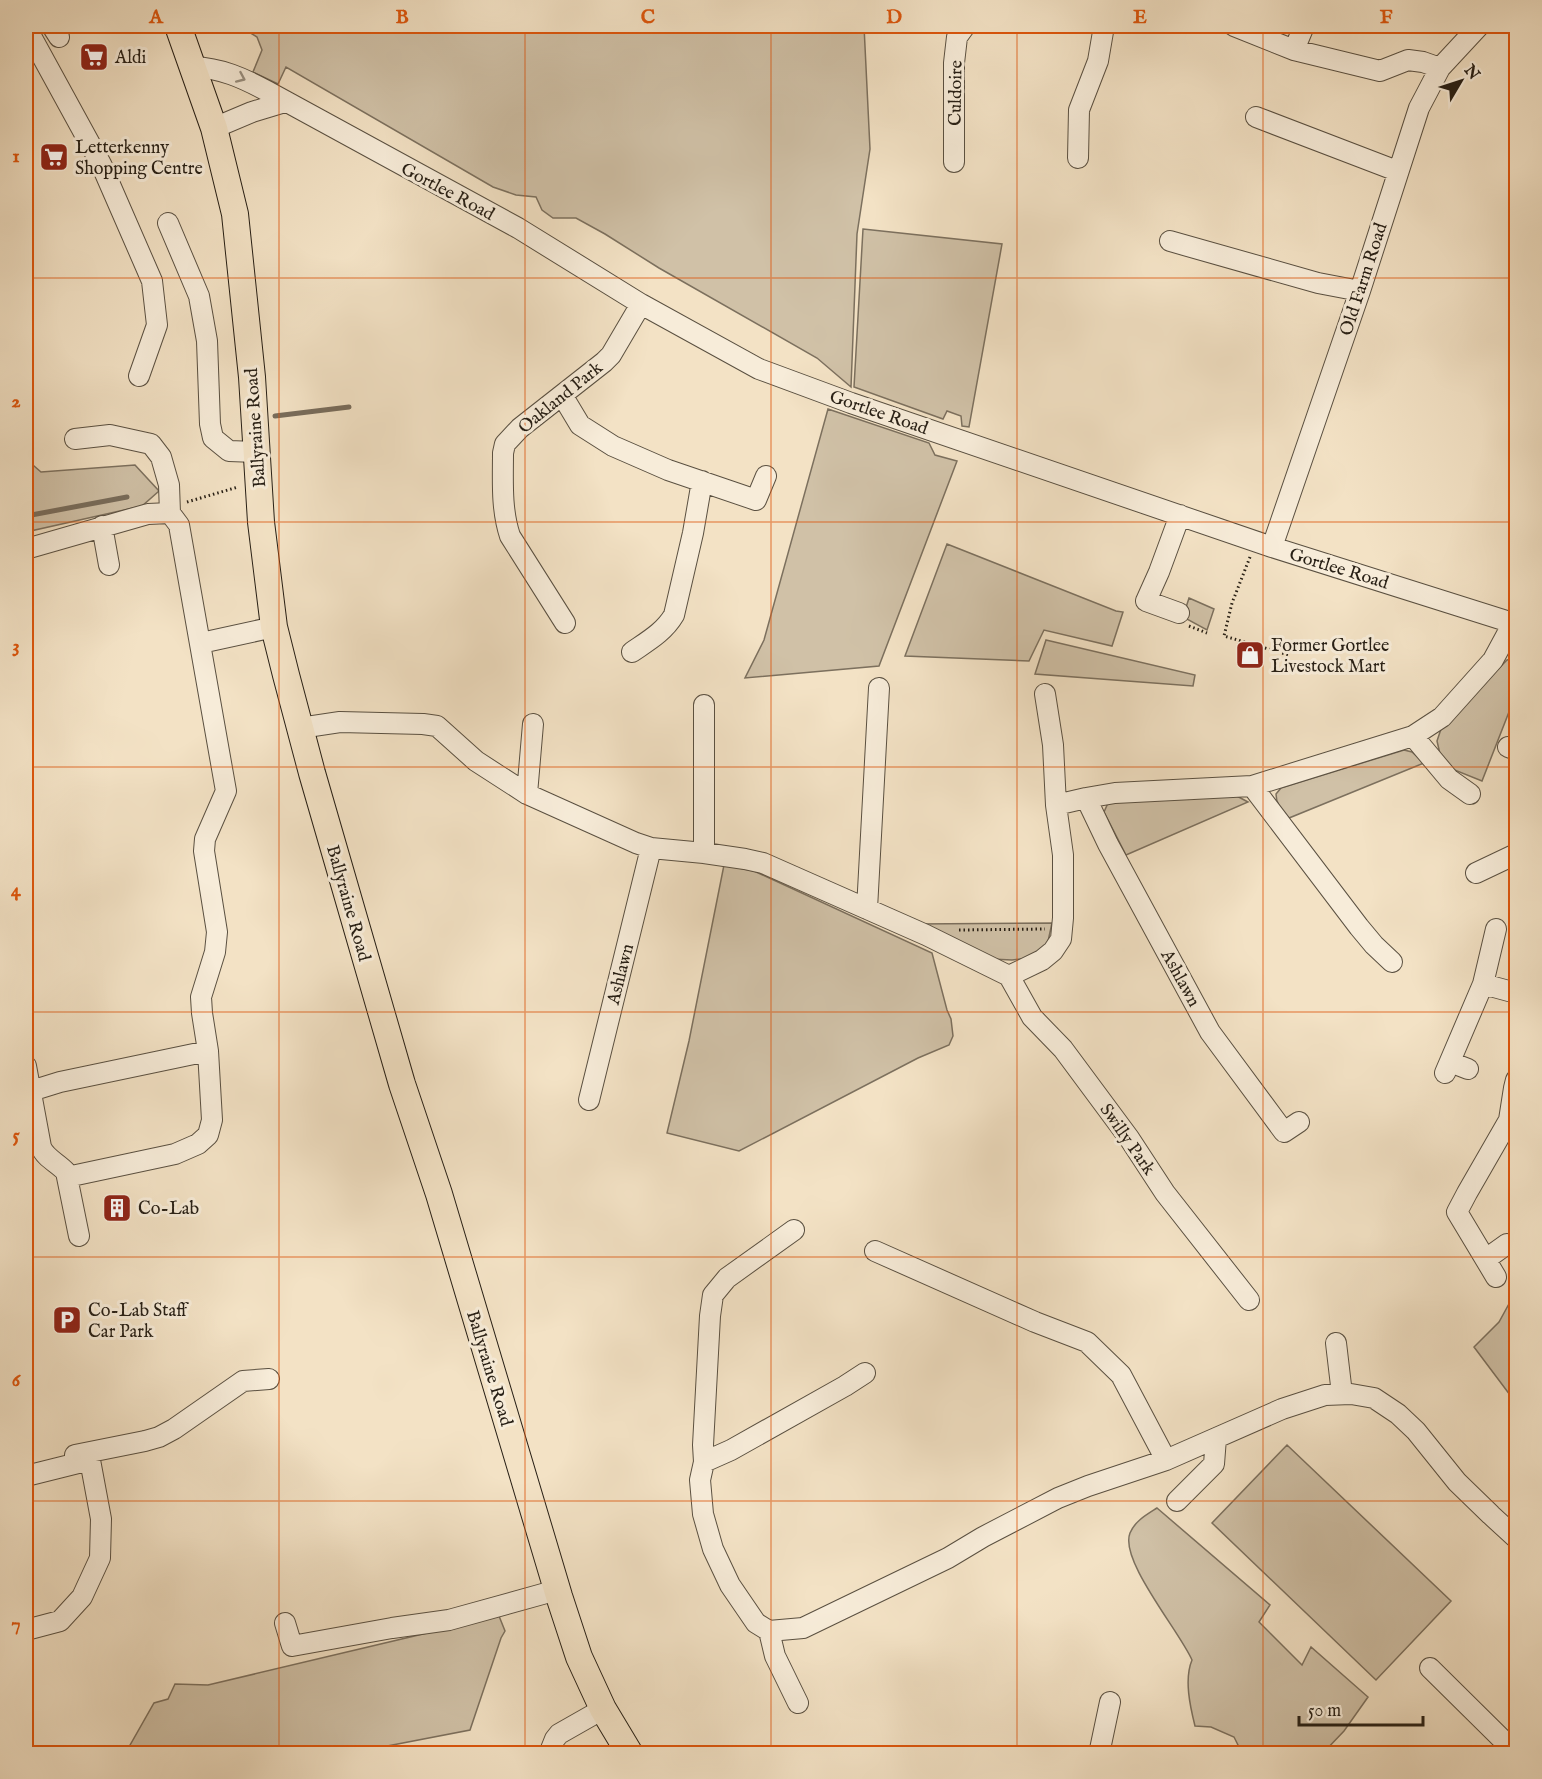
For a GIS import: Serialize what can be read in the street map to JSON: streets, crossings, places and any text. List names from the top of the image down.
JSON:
{
  "streets": {
    "main road": ["Ballyraine Road"],
    "street": [
      "Culdoire",
      "Gortlee Road",
      "Old Farm Road",
      "Oakland Park",
      "Ashlawn",
      "Swilly Park"
    ]
  },
  "crossings": [
    ["Gortlee Road", "Old Farm Road"],
    ["Gortlee Road", "Oakland Park"],
    ["Gortlee Road", "Ballyraine Road"]
  ],
  "places": {
    "supermarket": ["Aldi", "Letterkenny Shopping Centre"],
    "shop": ["Former Gortlee Livestock Mart"],
    "building": ["Co-Lab"],
    "parking": ["Co-Lab Staff Car Park"]
  },
  "scale_bar": "50 m",
  "north": "top right",
  "grid": {
    "columns": [
      "A",
      "B",
      "C",
      "D",
      "E",
      "F"
    ],
    "rows": [
      "1",
      "2",
      "3",
      "4",
      "5",
      "6",
      "7"
    ]
  }
}
